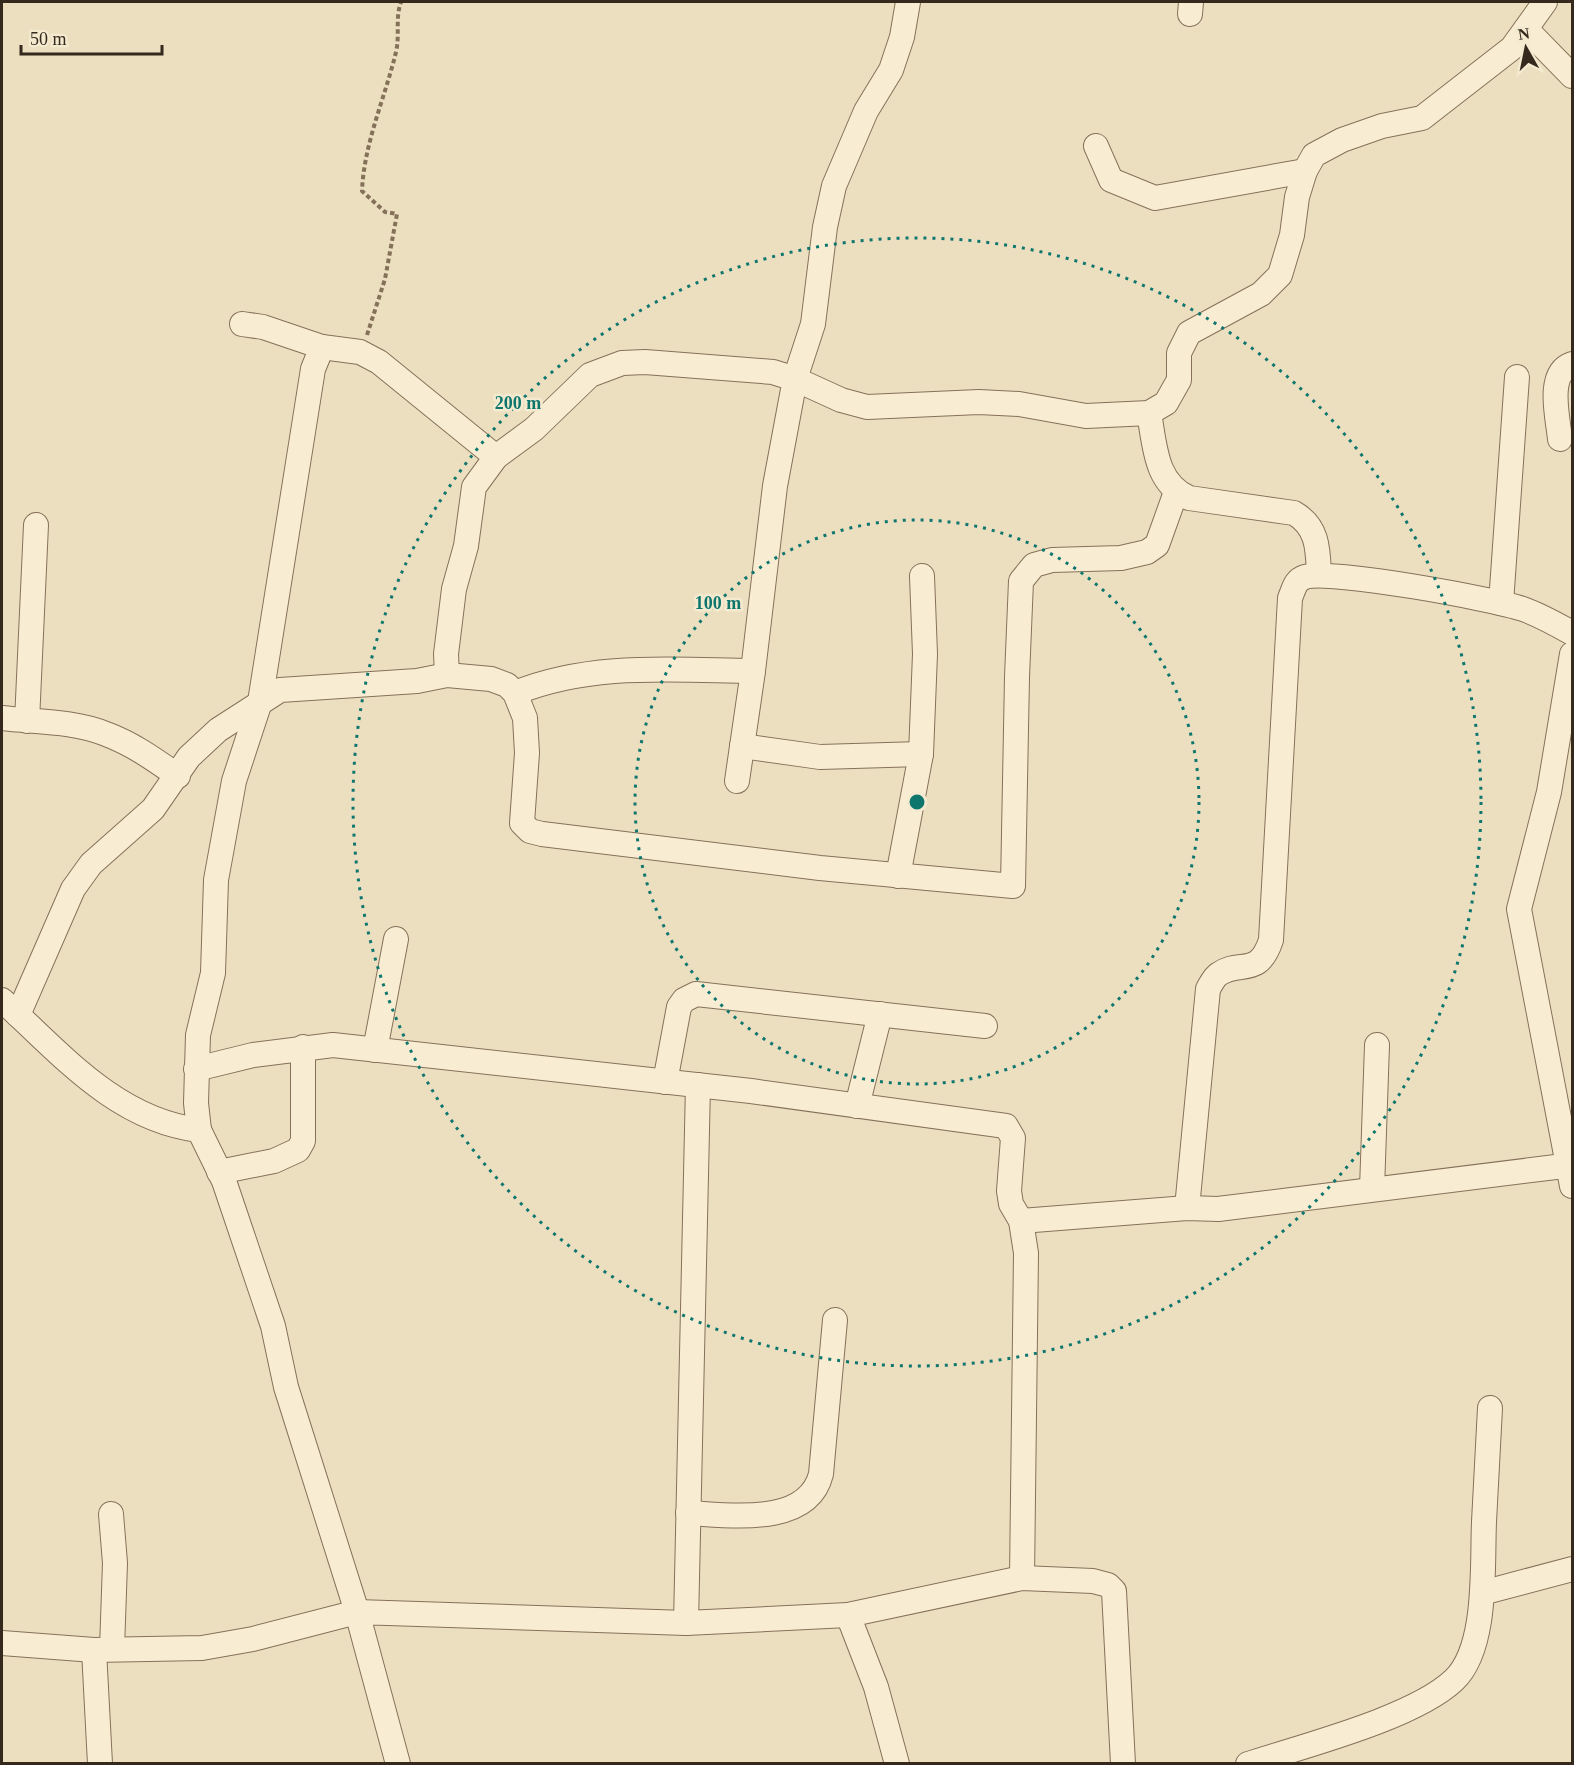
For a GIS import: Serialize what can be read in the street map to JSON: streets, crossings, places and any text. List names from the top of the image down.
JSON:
{
  "scale_bar": "50 m",
  "north": "top",
  "rings": ["200 m", "100 m"]
}
